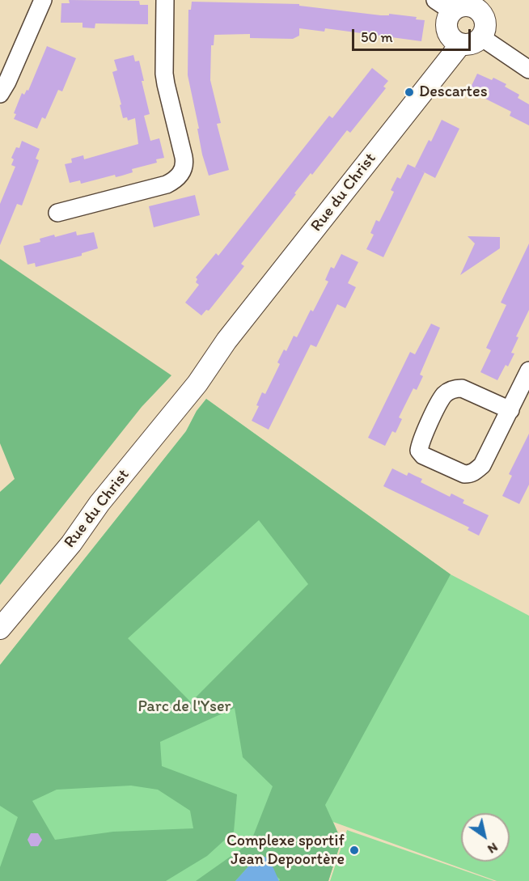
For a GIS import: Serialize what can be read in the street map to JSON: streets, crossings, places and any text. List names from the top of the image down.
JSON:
{
  "streets": {
    "street": ["Rue du Christ"]
  },
  "parks": ["Parc de l'Yser"],
  "places": ["Descartes", "Complexe sportif Jean Depoortère"],
  "scale_bar": "50 m",
  "north": "bottom right"
}
